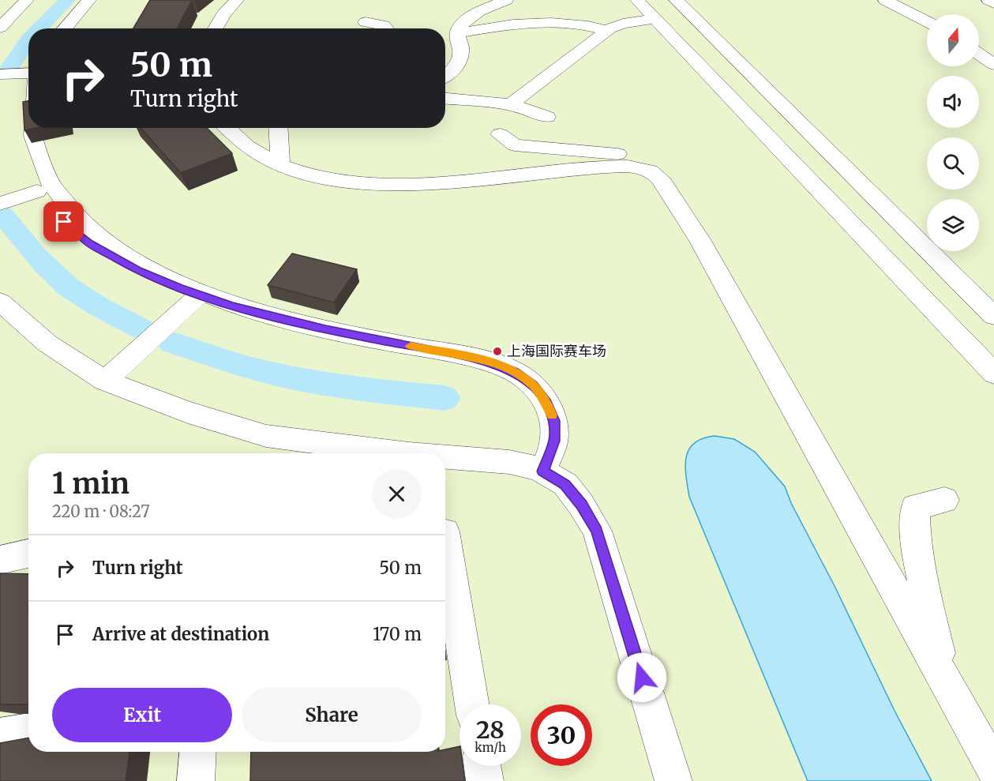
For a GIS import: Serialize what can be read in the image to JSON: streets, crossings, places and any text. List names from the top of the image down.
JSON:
{
  "places": ["上海国际赛车场"],
  "north": "top",
  "page": {
    "turn": ["50 m", "Turn right"],
    "heading": ["1 min", "220 m · 08:27"],
    "list": [
      {
        "name": "Turn right",
        "value": "50 m"
      },
      {
        "name": "Arrive at destination",
        "value": "170 m"
      }
    ],
    "buttons": ["Exit", "Share"],
    "speed": "28 km/h",
    "limit": "30"
  }
}
